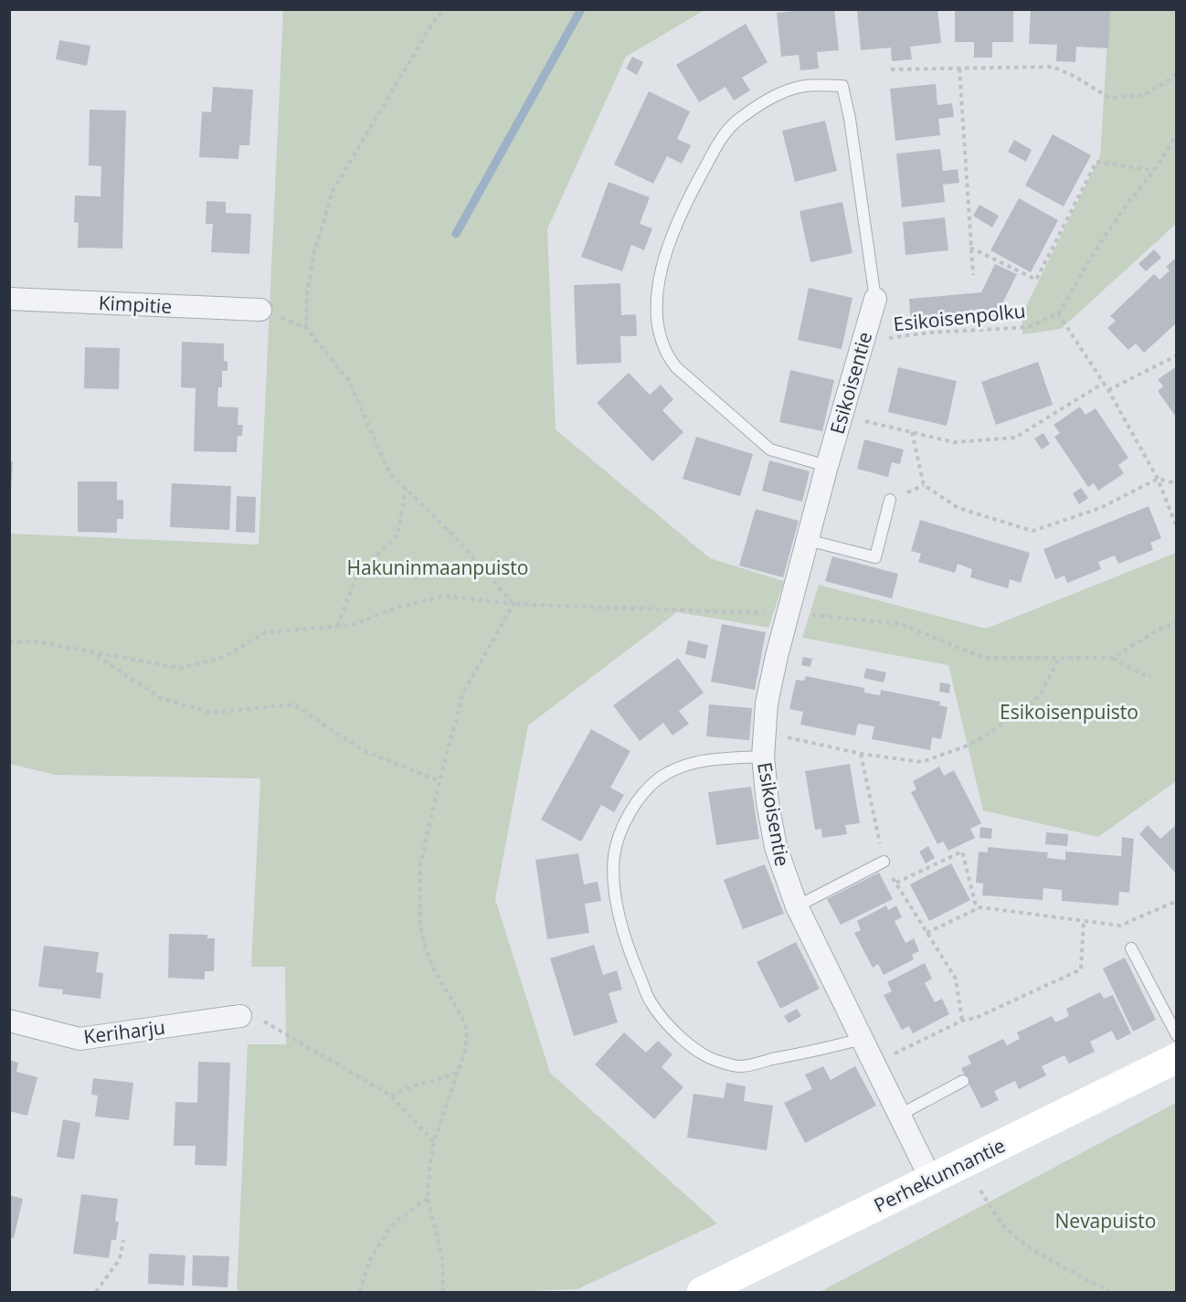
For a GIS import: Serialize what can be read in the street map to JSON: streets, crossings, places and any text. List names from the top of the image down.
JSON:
{
  "streets": {
    "street": [
      "Kimpitie",
      "Esikoisentie",
      "Keriharju",
      "Perhekunnantie"
    ],
    "path": ["Esikoisenpolku"]
  },
  "crossings": [
    ["Esikoisenpolku", "Esikoisentie"],
    ["Esikoisentie", "Perhekunnantie"]
  ],
  "parks": ["Hakuninmaanpuisto", "Esikoisenpuisto", "Nevapuisto"]
}
